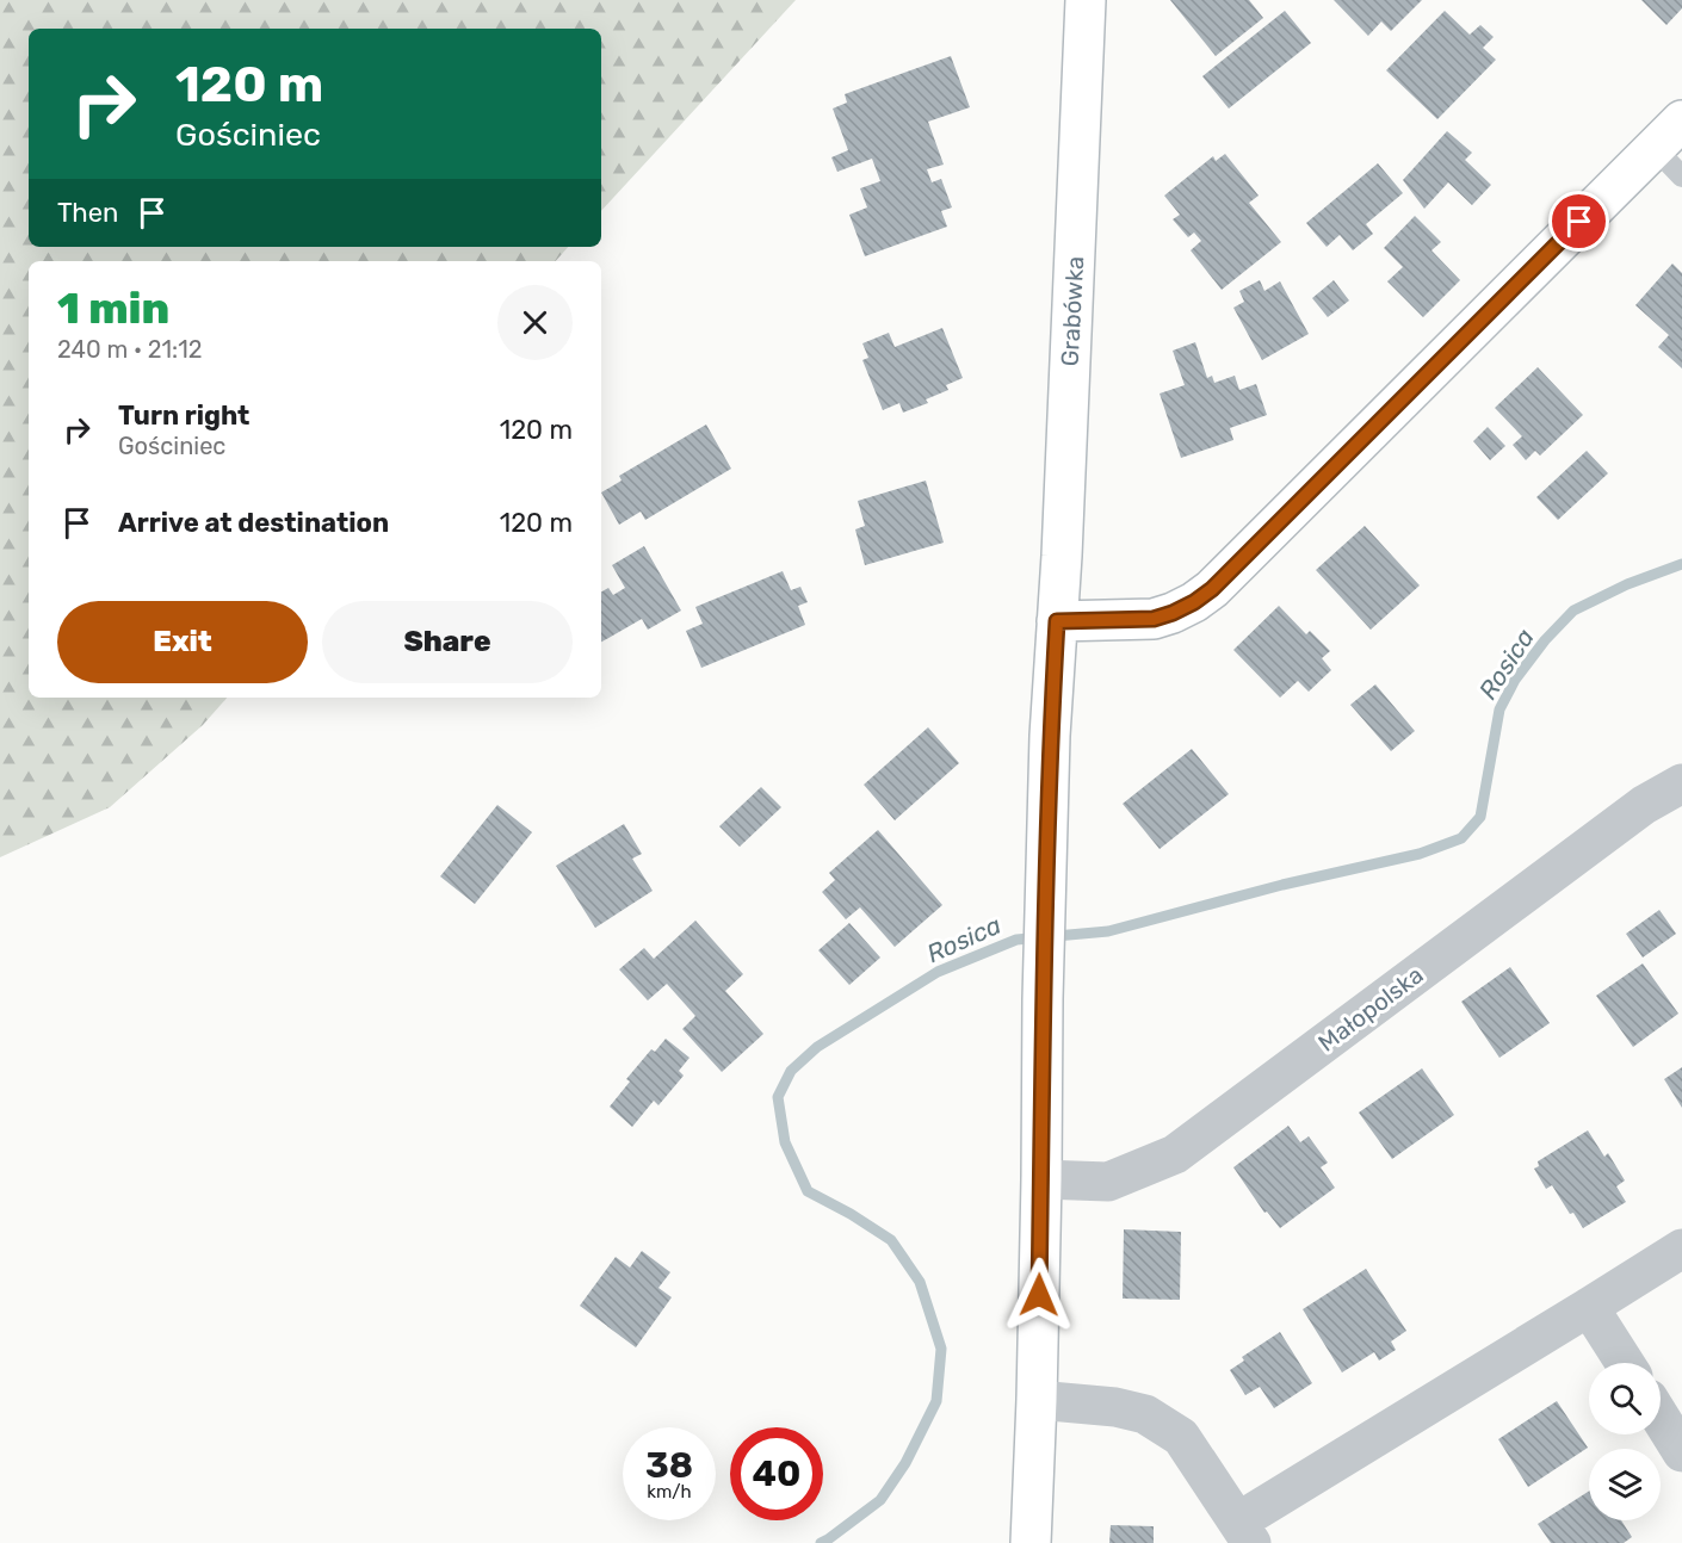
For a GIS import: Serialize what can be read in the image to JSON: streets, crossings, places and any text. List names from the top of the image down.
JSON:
{
  "streets": {
    "street": ["Grabówka", "Małopolska"]
  },
  "crossings": [
    ["Grabówka", "Małopolska"]
  ],
  "water": ["Rosica"],
  "page": {
    "turn": ["120 m", "Gościniec"],
    "then": "Then",
    "heading": ["1 min", "240 m · 21:12"],
    "list": [
      {
        "name": "Turn right",
        "note": "Gościniec",
        "value": "120 m"
      },
      {
        "name": "Arrive at destination",
        "value": "120 m"
      }
    ],
    "buttons": ["Exit", "Share"],
    "speed": "38 km/h",
    "limit": "40"
  }
}
